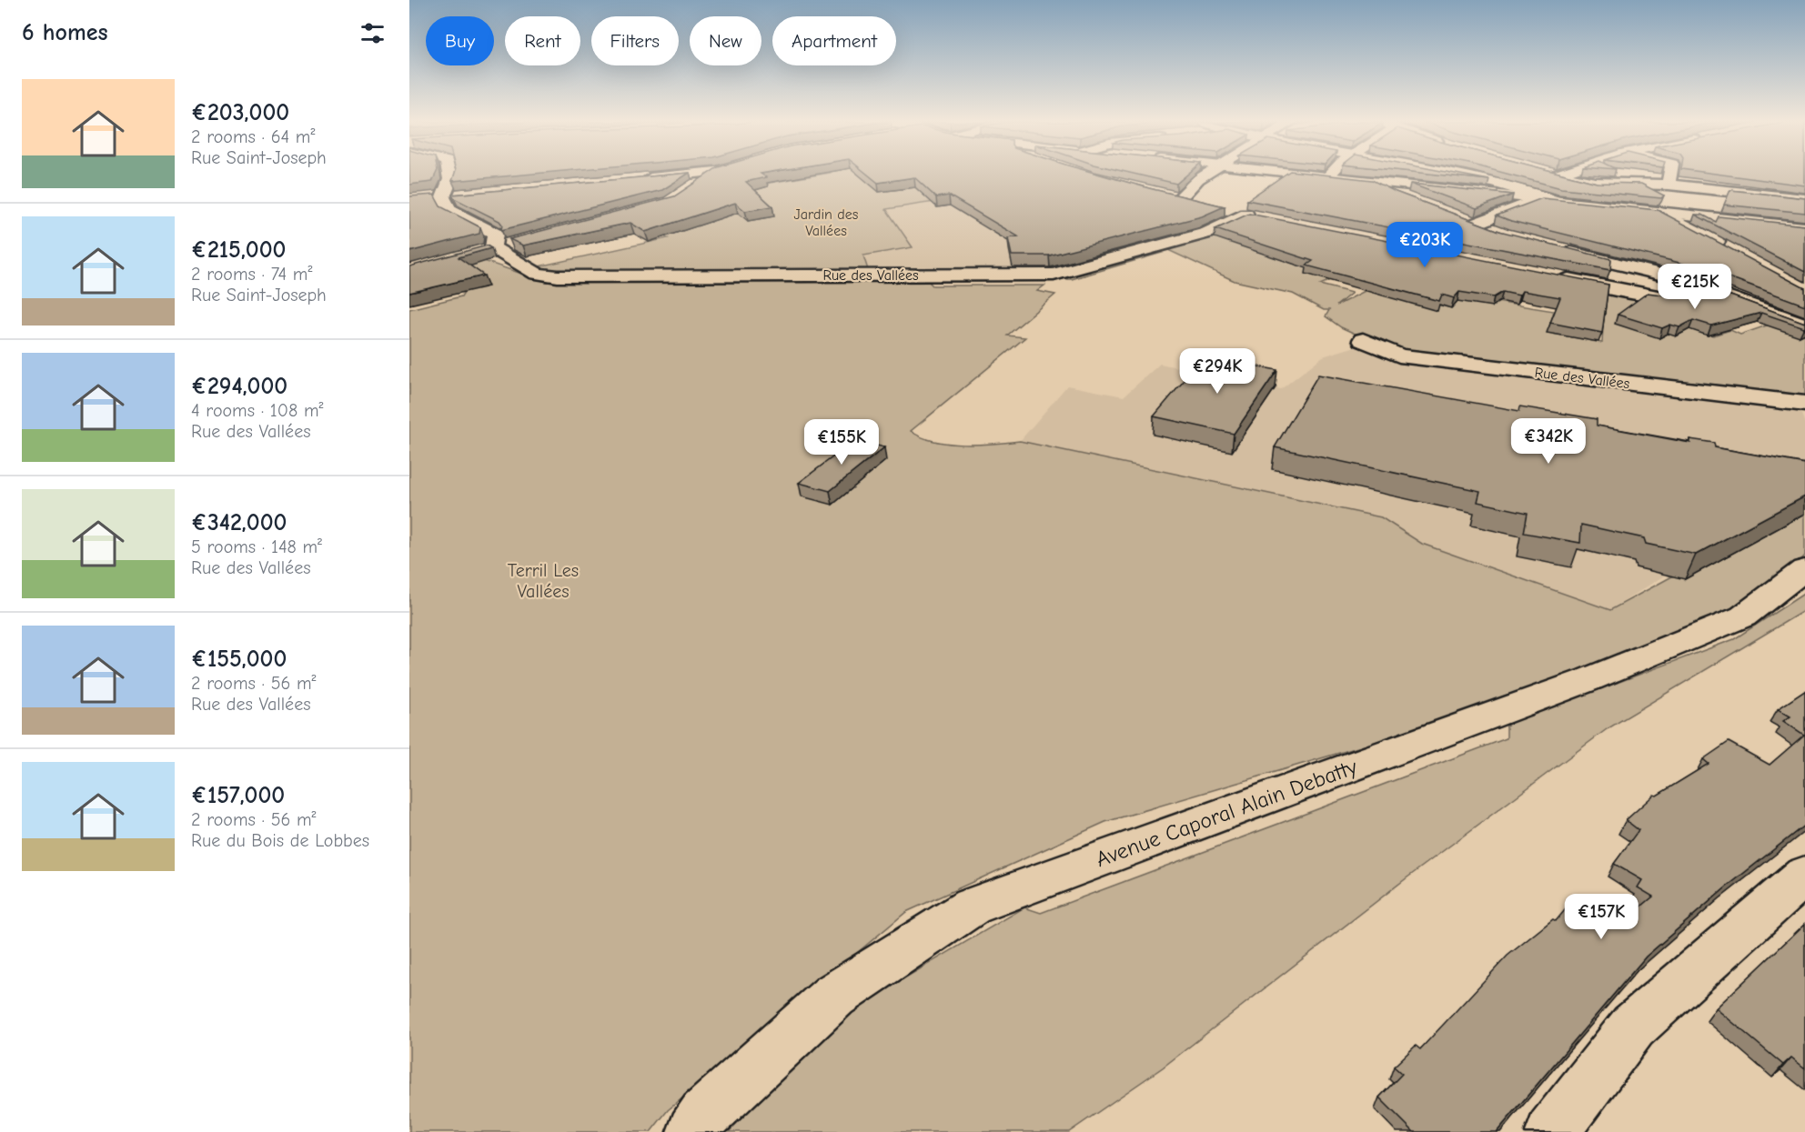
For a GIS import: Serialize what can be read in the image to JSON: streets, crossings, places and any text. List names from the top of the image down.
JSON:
{
  "streets": {
    "street": ["Rue des Vallées", "Avenue Caporal Alain Debatty"]
  },
  "parks": ["Jardin des Vallées", "Terril Les Vallées"],
  "page": {
    "heading": "6 homes",
    "chip": [
      "Buy",
      "Rent",
      "Filters",
      "New",
      "Apartment"
    ],
    "list": [
      {
        "name": "€203,000",
        "note": "2 rooms · 64 m² · Rue Saint-Joseph"
      },
      {
        "name": "€215,000",
        "note": "2 rooms · 74 m² · Rue Saint-Joseph"
      },
      {
        "name": "€294,000",
        "note": "4 rooms · 108 m² · Rue des Vallées"
      },
      {
        "name": "€342,000",
        "note": "5 rooms · 148 m² · Rue des Vallées"
      },
      {
        "name": "€155,000",
        "note": "2 rooms · 56 m² · Rue des Vallées"
      },
      {
        "name": "€157,000",
        "note": "2 rooms · 56 m² · Rue du Bois de Lobbes"
      }
    ],
    "price": [
      "€203K",
      "€215K",
      "€294K",
      "€342K",
      "€155K",
      "€157K"
    ]
  }
}
